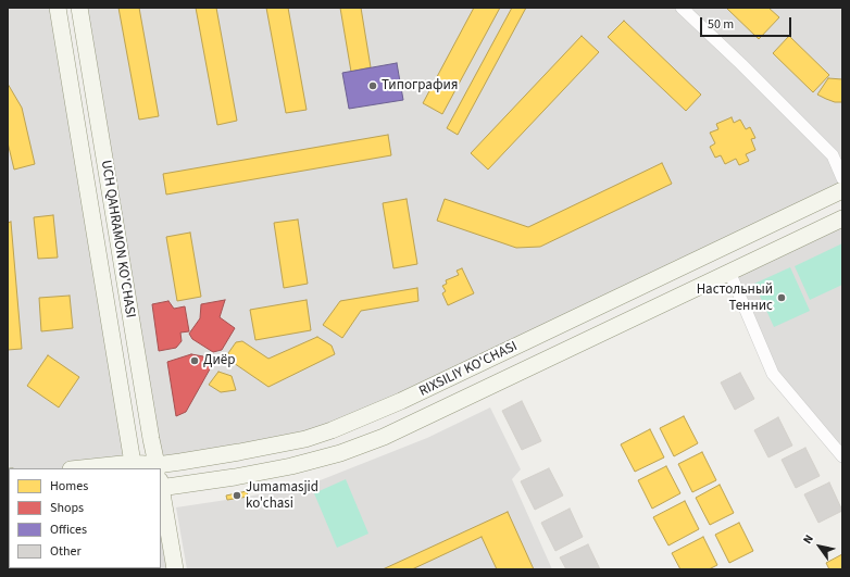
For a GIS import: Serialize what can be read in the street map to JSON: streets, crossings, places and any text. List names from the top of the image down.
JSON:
{
  "streets": {
    "main road": ["UCH QAHRAMON KO'CHASI", "RIXSILIY KO'CHASI"]
  },
  "crossings": [
    ["UCH QAHRAMON KO'CHASI", "RIXSILIY KO'CHASI"]
  ],
  "places": [
    "Типография",
    "Настольный Теннис",
    "Диёр",
    "Jumamasjid ko'chasi"
  ],
  "legend": [
    "Homes",
    "Shops",
    "Offices",
    "Other"
  ],
  "scale_bar": "50 m",
  "north": "top left"
}
